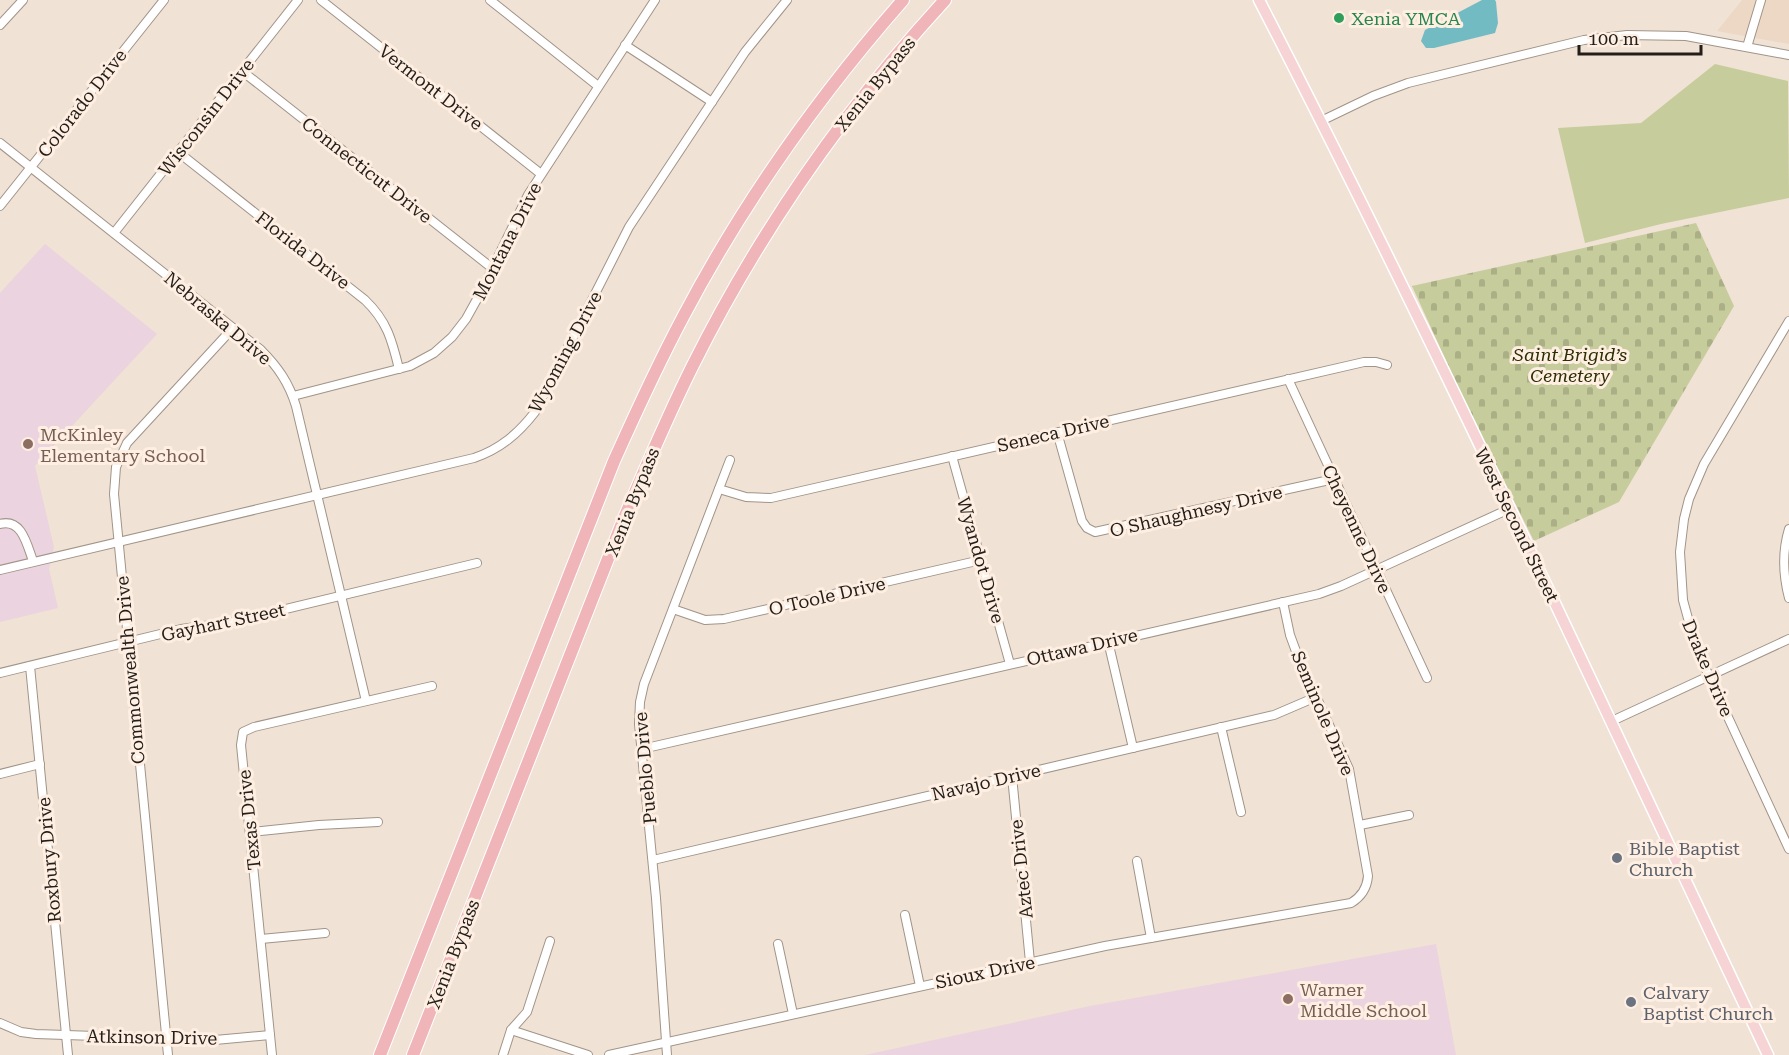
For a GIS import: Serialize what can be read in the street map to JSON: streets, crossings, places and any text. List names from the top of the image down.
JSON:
{
  "streets": {
    "highway": ["Xenia Bypass"],
    "main road": ["West Second Street"],
    "street": [
      "Vermont Drive",
      "Colorado Drive",
      "Wisconsin Drive",
      "Connecticut Drive",
      "Montana Drive",
      "Florida Drive",
      "Nebraska Drive",
      "Wyoming Drive",
      "Seneca Drive",
      "O Shaughnesy Drive",
      "Cheyenne Drive",
      "Wyandot Drive",
      "O Toole Drive",
      "Gayhart Street",
      "Ottawa Drive",
      "Drake Drive",
      "Commonwealth Drive",
      "Seminole Drive",
      "Pueblo Drive",
      "Navajo Drive",
      "Texas Drive",
      "Roxbury Drive",
      "Aztec Drive",
      "Sioux Drive",
      "Atkinson Drive"
    ]
  },
  "crossings": [
    ["Vermont Drive", "Montana Drive"],
    ["Colorado Drive", "Nebraska Drive"],
    ["Wisconsin Drive", "Connecticut Drive"],
    ["Wisconsin Drive", "Florida Drive"],
    ["Wisconsin Drive", "Nebraska Drive"],
    ["Connecticut Drive", "Montana Drive"],
    ["Montana Drive", "Florida Drive"],
    ["Montana Drive", "Nebraska Drive"],
    ["Nebraska Drive", "Wyoming Drive"],
    ["Nebraska Drive", "Gayhart Street"],
    ["Nebraska Drive", "Commonwealth Drive"],
    ["Nebraska Drive", "Texas Drive"],
    ["Wyoming Drive", "Commonwealth Drive"],
    ["Seneca Drive", "O Shaughnesy Drive"],
    ["Seneca Drive", "Cheyenne Drive"],
    ["Seneca Drive", "Wyandot Drive"],
    ["Seneca Drive", "Pueblo Drive"],
    ["O Shaughnesy Drive", "Cheyenne Drive"],
    ["West Second Street", "Ottawa Drive"],
    ["Cheyenne Drive", "Ottawa Drive"],
    ["Wyandot Drive", "O Toole Drive"],
    ["Wyandot Drive", "Ottawa Drive"],
    ["O Toole Drive", "Pueblo Drive"],
    ["Gayhart Street", "Commonwealth Drive"],
    ["Gayhart Street", "Roxbury Drive"],
    ["Ottawa Drive", "Seminole Drive"],
    ["Ottawa Drive", "Pueblo Drive"],
    ["Commonwealth Drive", "Atkinson Drive"],
    ["Seminole Drive", "Navajo Drive"],
    ["Seminole Drive", "Sioux Drive"],
    ["Pueblo Drive", "Navajo Drive"],
    ["Pueblo Drive", "Sioux Drive"],
    ["Navajo Drive", "Aztec Drive"],
    ["Texas Drive", "Atkinson Drive"],
    ["Roxbury Drive", "Atkinson Drive"],
    ["Aztec Drive", "Sioux Drive"]
  ],
  "parks": ["Saint Brigid’s Cemetery"],
  "places": [
    "Xenia YMCA",
    "McKinley Elementary School",
    "Bible Baptist Church",
    "Warner Middle School",
    "Calvary Baptist Church"
  ],
  "scale_bar": "100 m"
}
